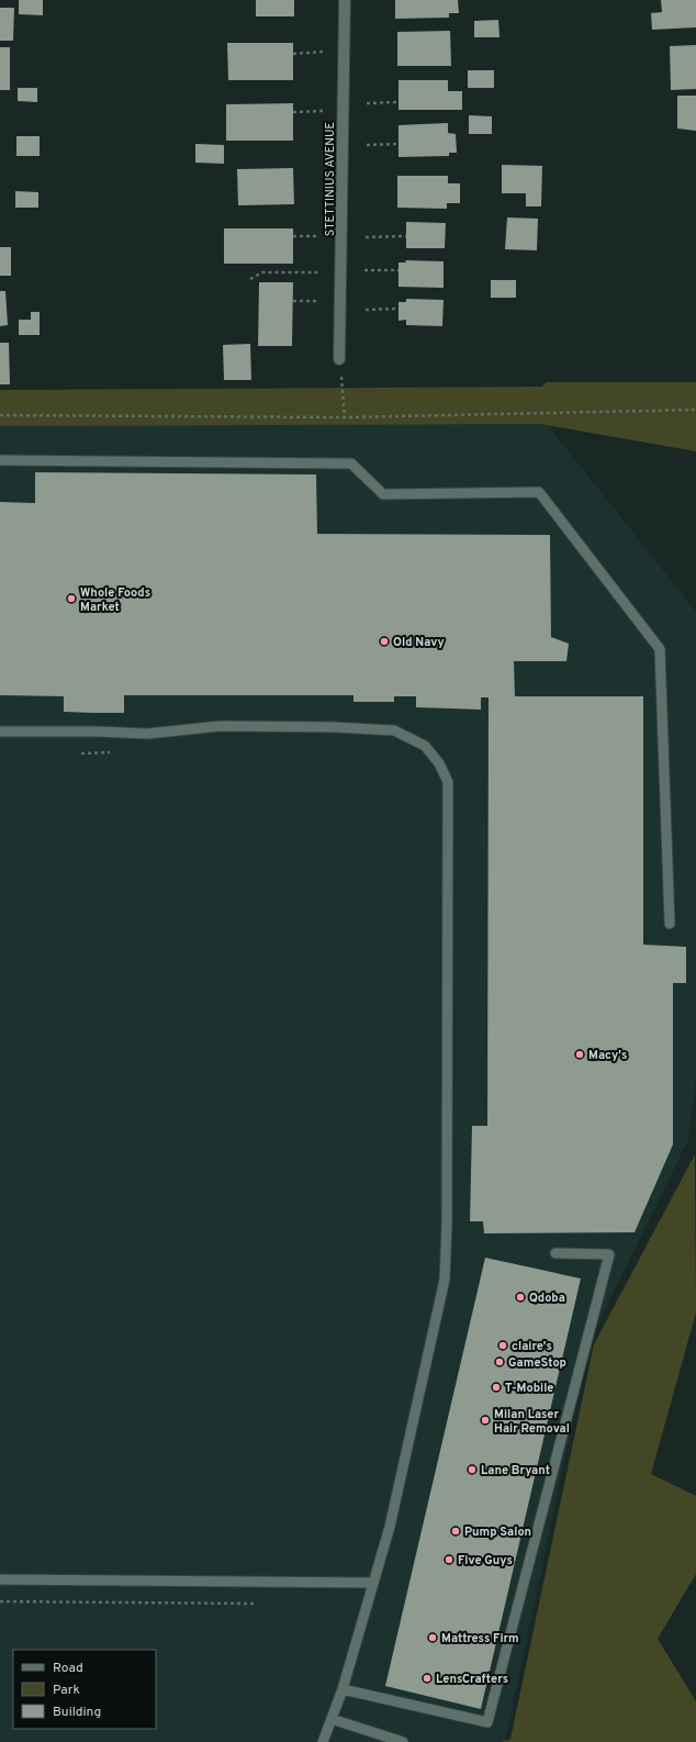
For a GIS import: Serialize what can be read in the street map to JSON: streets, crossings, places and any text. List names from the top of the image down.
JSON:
{
  "streets": {
    "street": ["STETTINIUS AVENUE"]
  },
  "places": [
    "Whole Foods Market",
    "Old Navy",
    "Macy's",
    "Qdoba",
    "claire's",
    "GameStop",
    "T-Mobile",
    "Milan Laser Hair Removal",
    "Lane Bryant",
    "Pump Salon",
    "Five Guys",
    "Mattress Firm",
    "LensCrafters"
  ],
  "legend": ["Road", "Park", "Building"]
}
